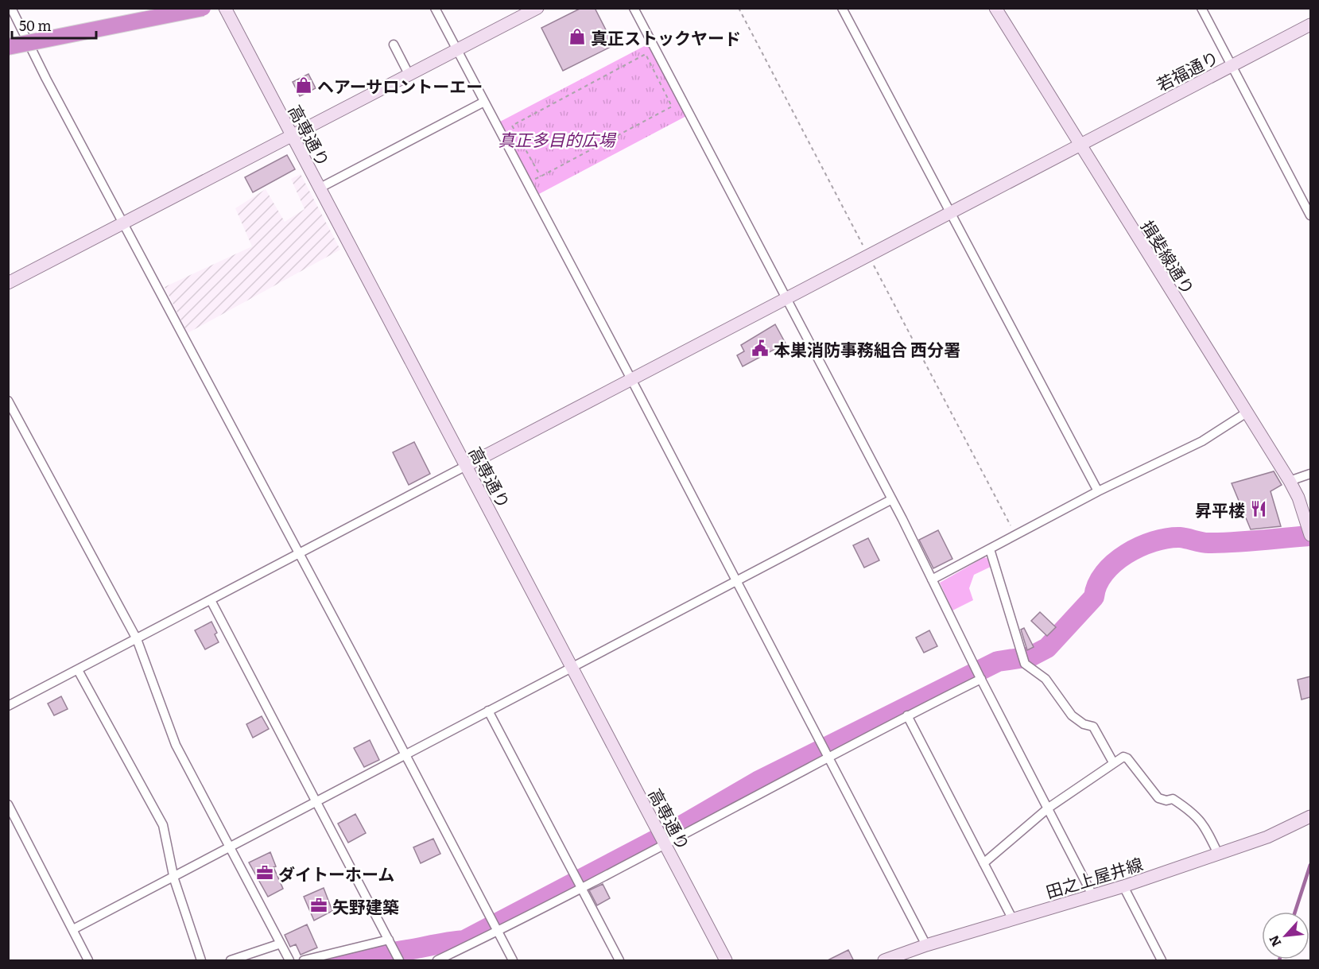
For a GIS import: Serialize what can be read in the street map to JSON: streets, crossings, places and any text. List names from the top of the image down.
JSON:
{
  "streets": {
    "street": [
      "若福通り",
      "高専通り",
      "揖斐線通り",
      "田之上屋井線"
    ]
  },
  "crossings": [
    ["若福通り", "高専通り"],
    ["若福通り", "揖斐線通り"]
  ],
  "parks": ["真正多目的広場"],
  "places": {
    "shop": ["真正ストックヤード", "ヘアーサロントーエー"],
    "public building": ["本巣消防事務組合 西分署"],
    "restaurant": ["昇平楼"],
    "office": ["ダイトーホーム", "矢野建築"]
  },
  "scale_bar": "50 m",
  "north": "bottom left"
}
